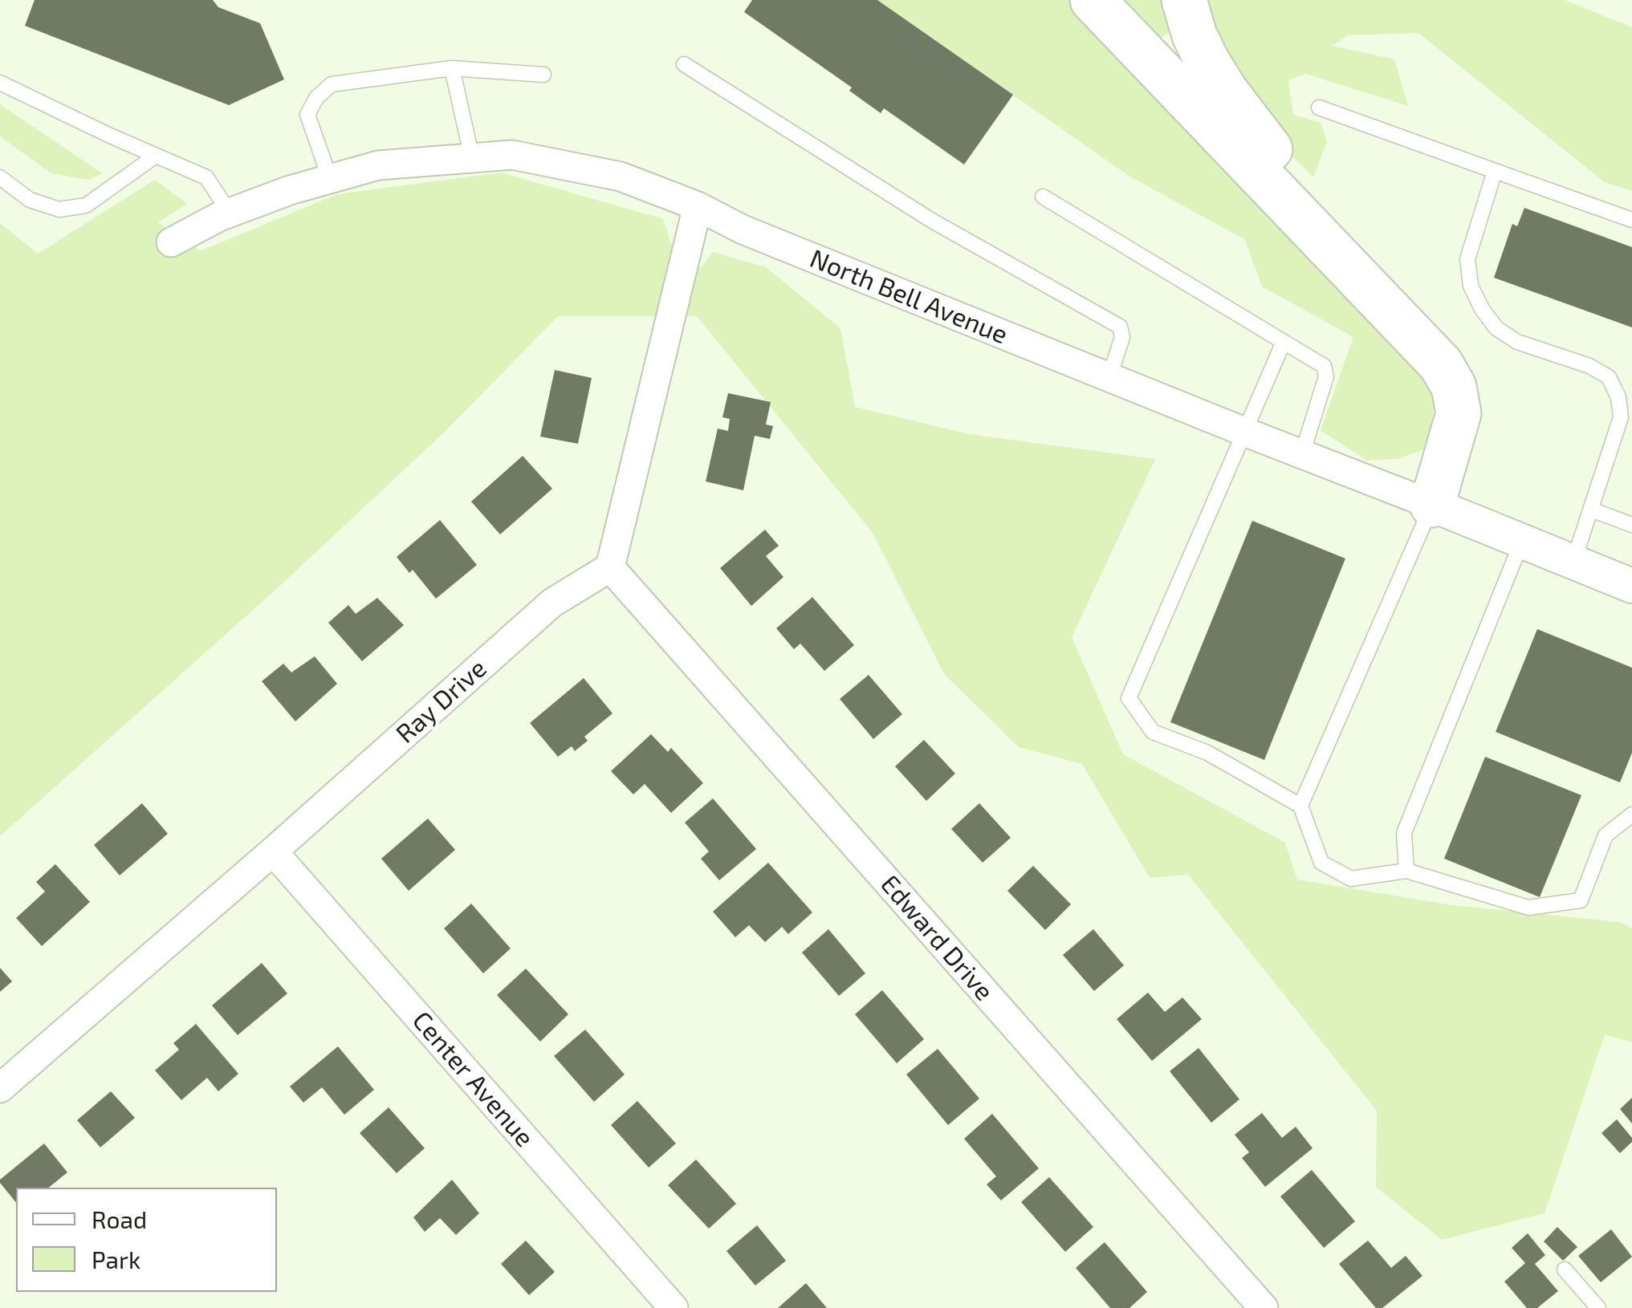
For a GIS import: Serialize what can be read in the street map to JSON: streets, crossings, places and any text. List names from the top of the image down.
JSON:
{
  "streets": {
    "street": [
      "North Bell Avenue",
      "Ray Drive",
      "Edward Drive",
      "Center Avenue"
    ]
  },
  "crossings": [
    ["Ray Drive", "Edward Drive"],
    ["Ray Drive", "Center Avenue"]
  ],
  "legend": ["Road", "Park"]
}
